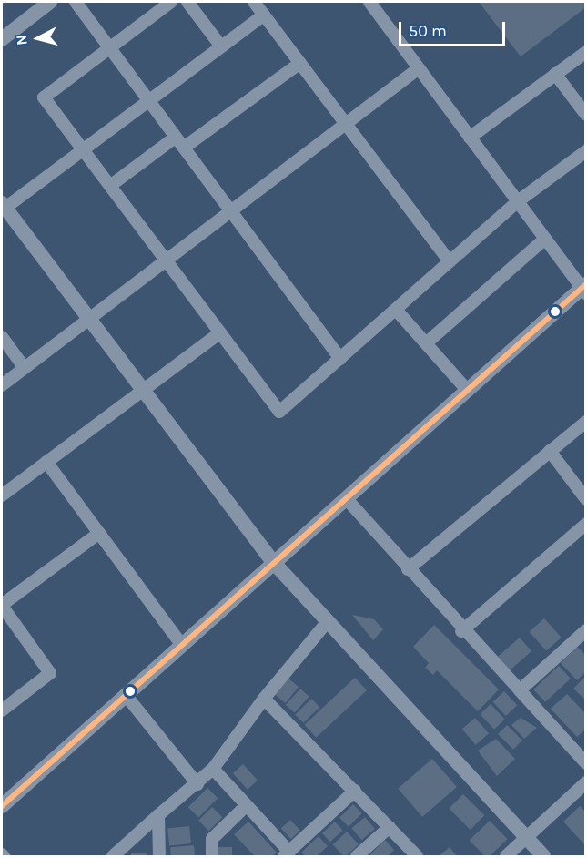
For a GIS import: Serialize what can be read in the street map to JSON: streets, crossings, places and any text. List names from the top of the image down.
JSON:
{
  "scale_bar": "50 m",
  "north": "left"
}
